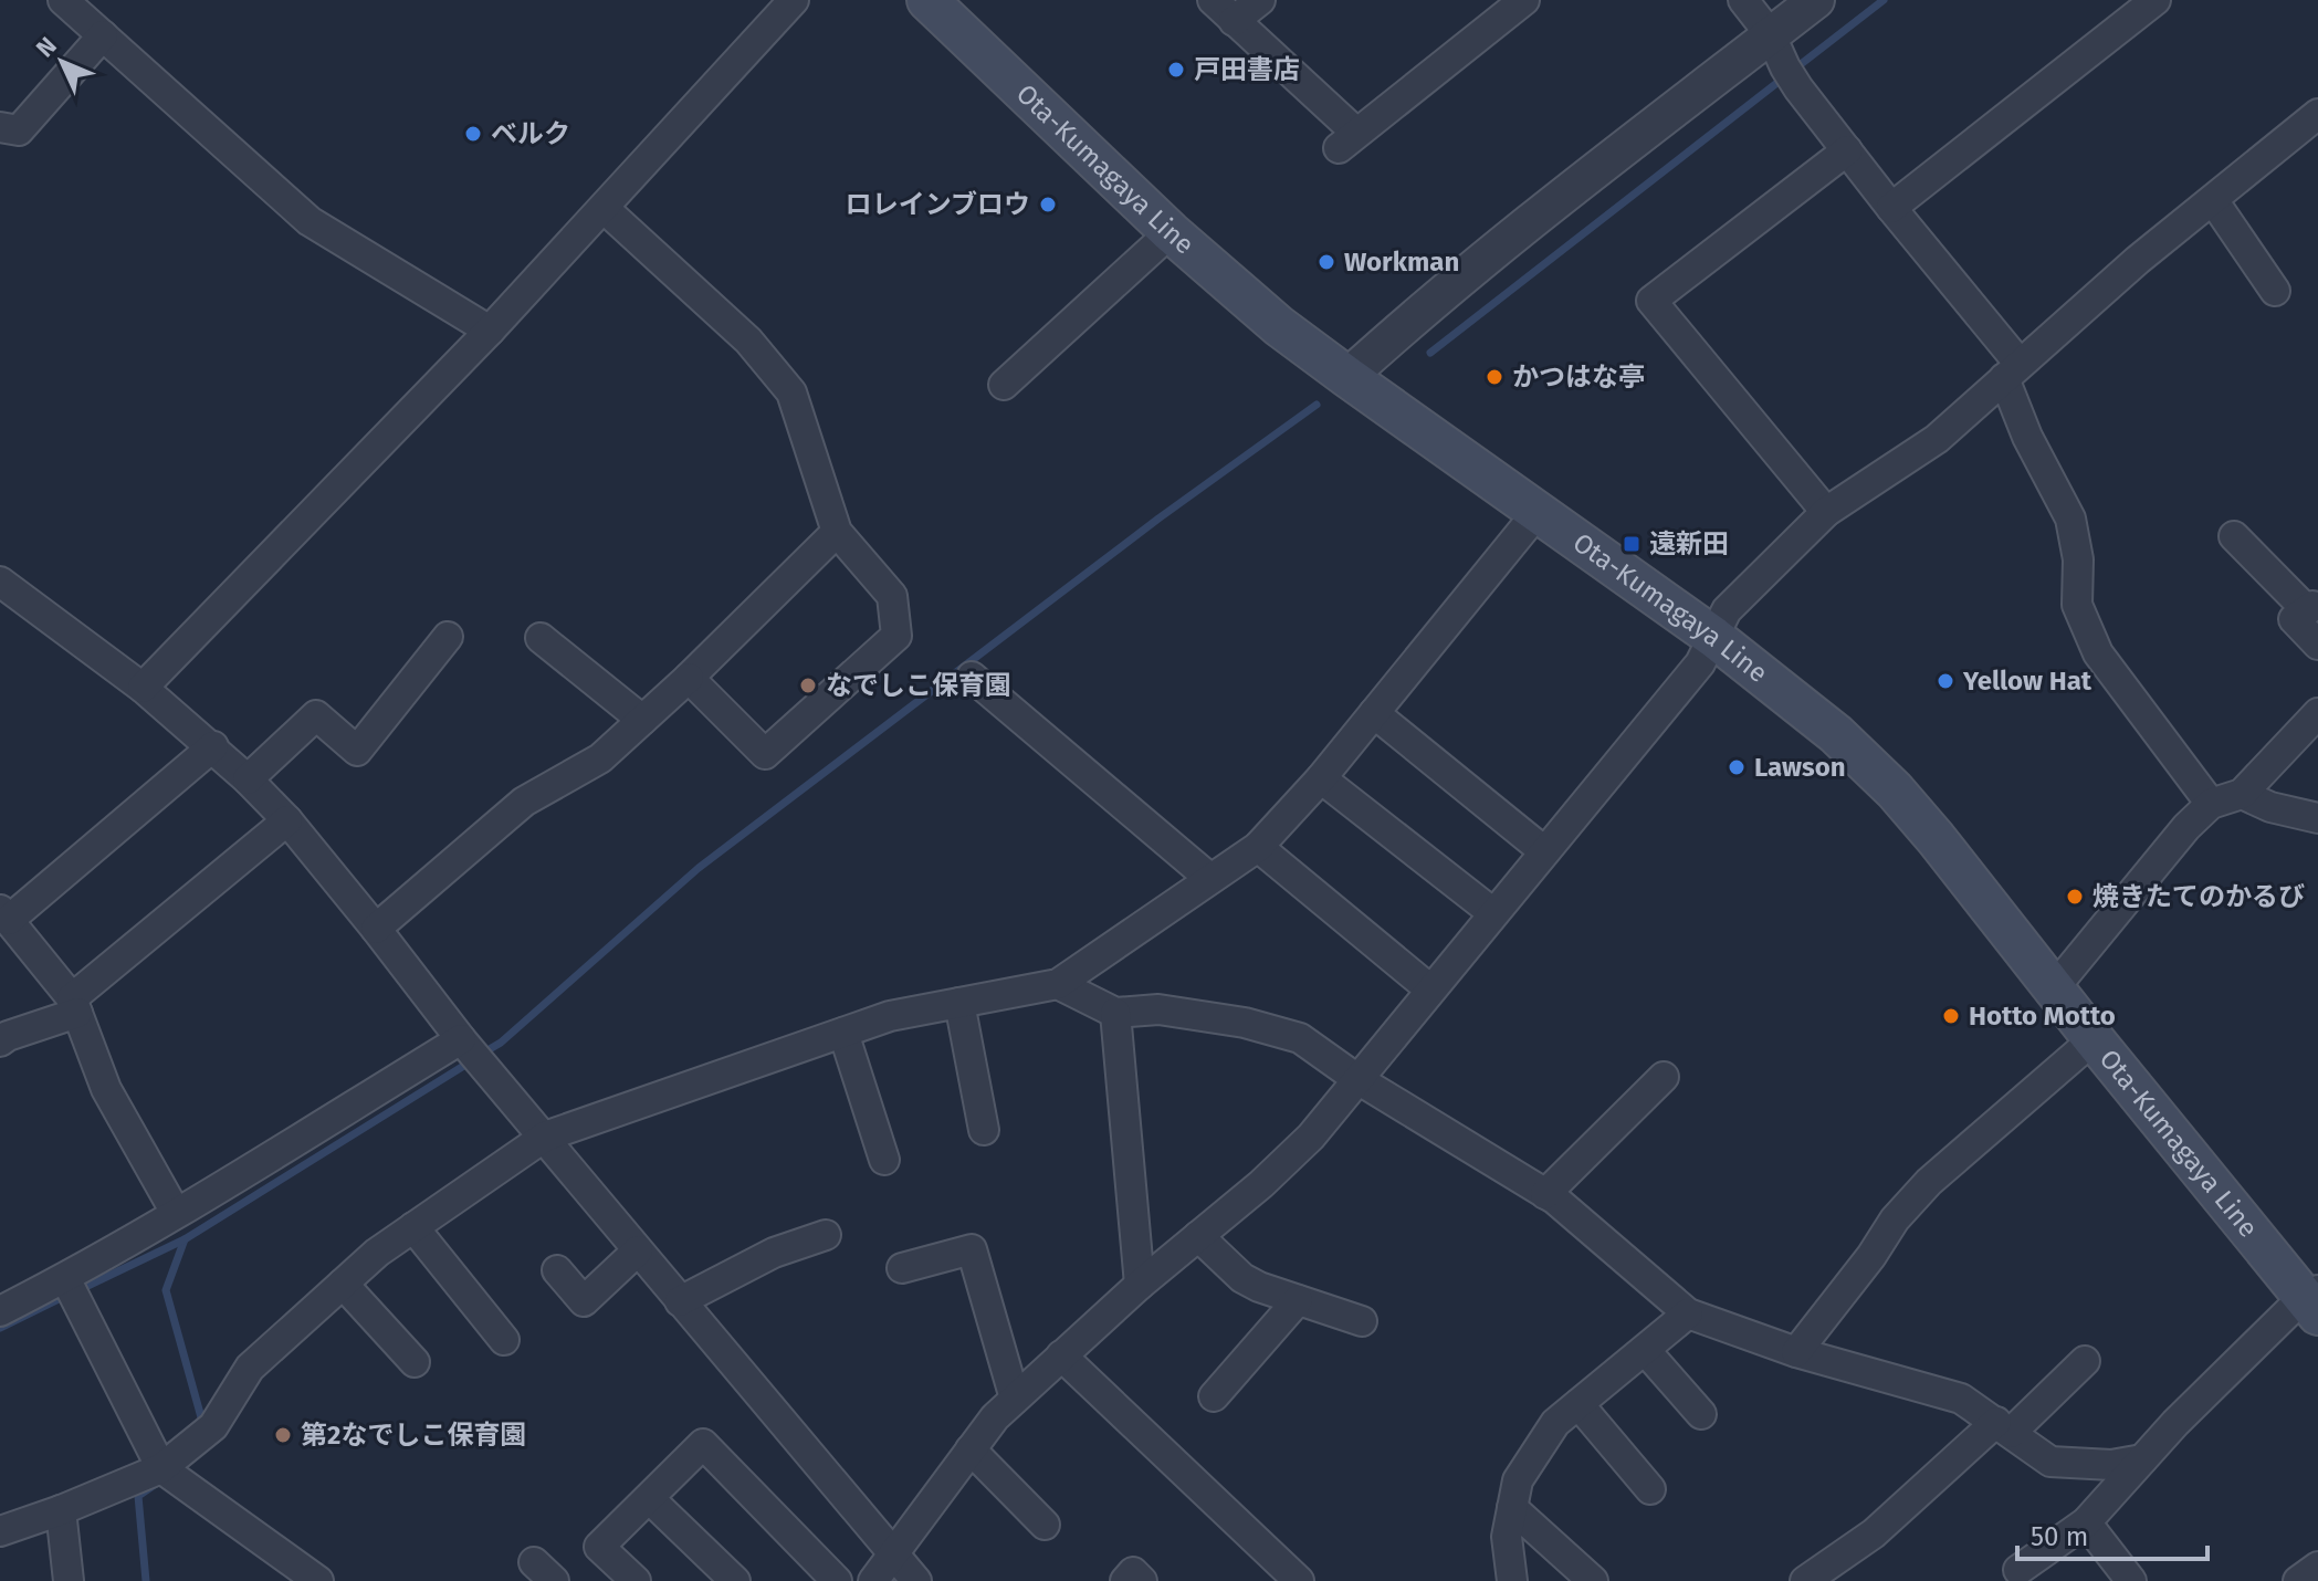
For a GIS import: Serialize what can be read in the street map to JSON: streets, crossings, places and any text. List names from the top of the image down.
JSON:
{
  "streets": {
    "main road": ["Ota-Kumagaya Line"]
  },
  "places": {
    "other": [
      "戸田書店",
      "ベルク",
      "ロレインブロウ",
      "Workman",
      "かつはな亭",
      "Yellow Hat",
      "なでしこ保育園",
      "Lawson",
      "焼きたてのかるび",
      "Hotto Motto",
      "第2なでしこ保育園"
    ],
    "transit": ["遠新田"]
  },
  "scale_bar": "50 m",
  "north": "top left"
}
